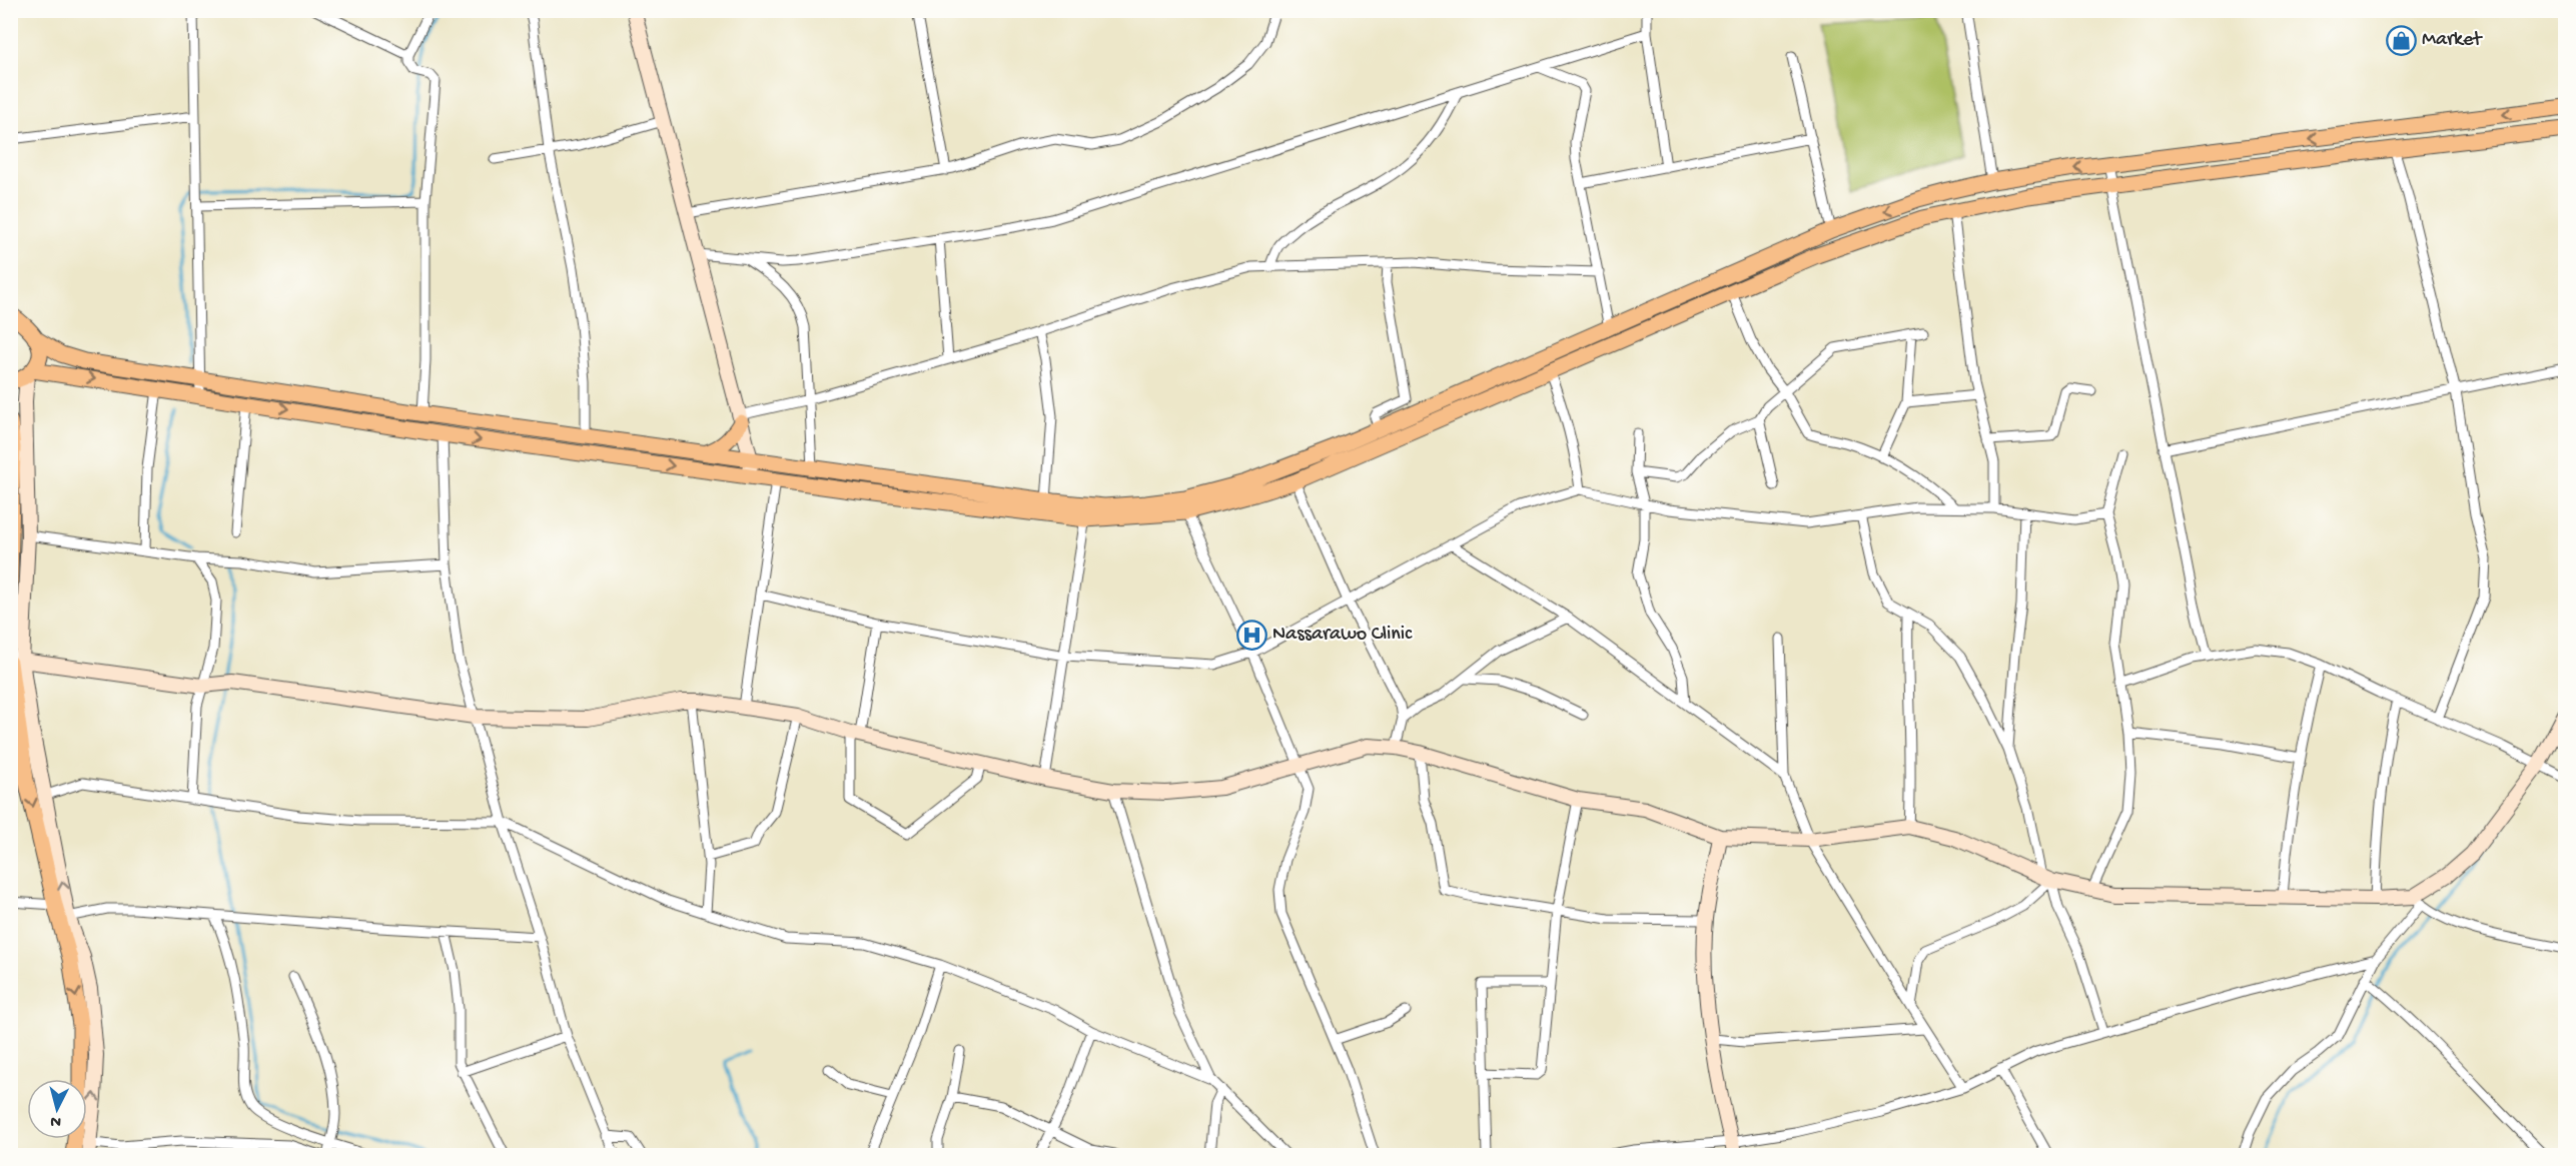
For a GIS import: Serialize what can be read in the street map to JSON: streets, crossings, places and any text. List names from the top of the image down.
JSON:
{
  "places": {
    "shop": ["Market"],
    "hospital": ["Nassarawo Clinic"]
  },
  "north": "bottom"
}
